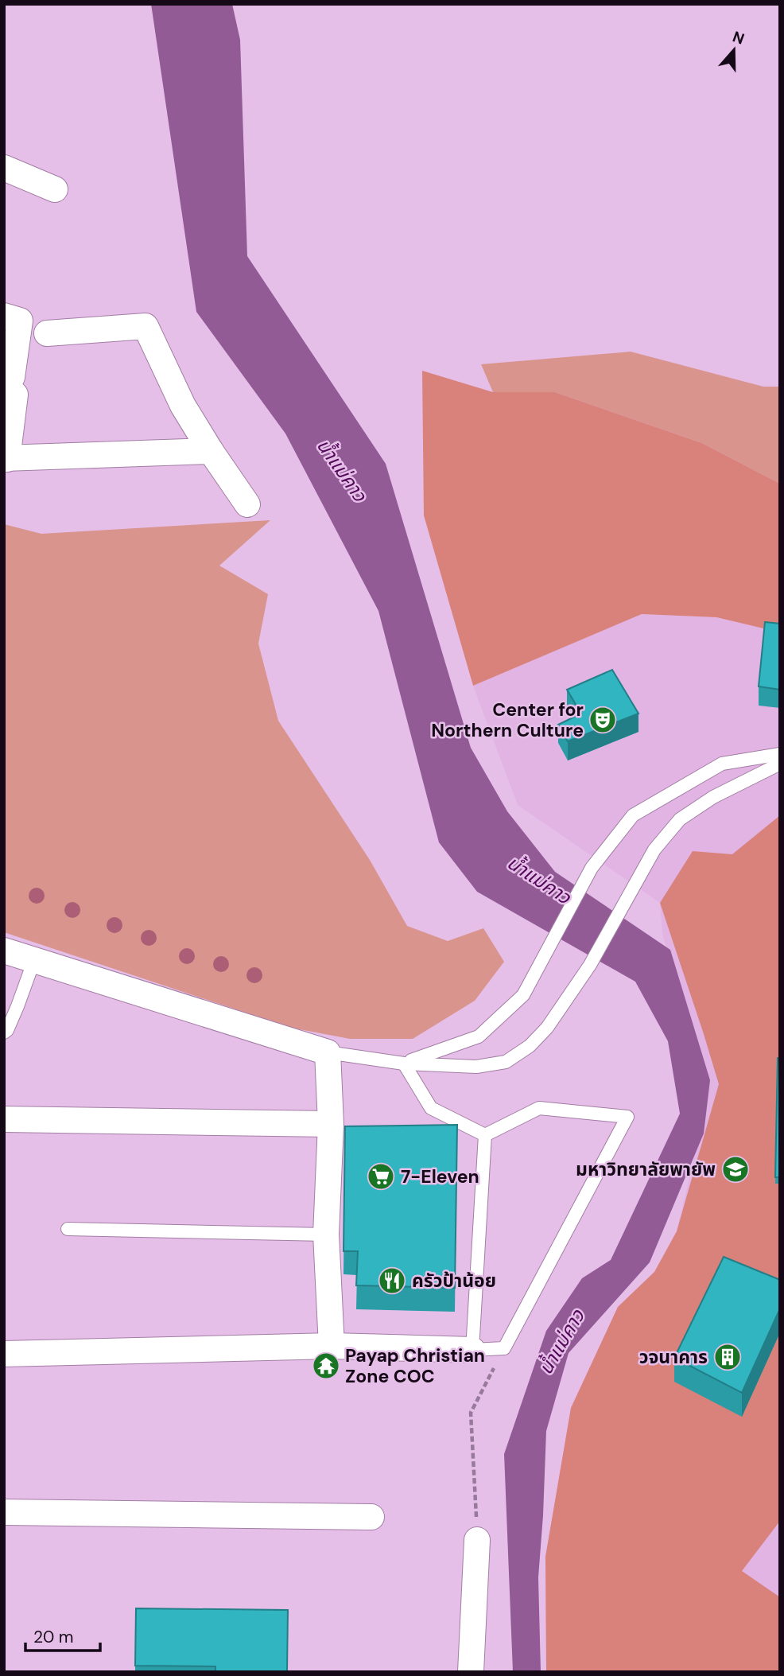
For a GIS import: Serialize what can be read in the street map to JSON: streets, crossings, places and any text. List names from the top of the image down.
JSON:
{
  "water": ["น้ำแม่คาว"],
  "places": {
    "theatre": ["Center for Northern Culture"],
    "school or university": ["มหาวิทยาลัยพายัพ"],
    "supermarket": ["7-Eleven"],
    "restaurant": ["ครัวป้าน้อย"],
    "building": ["วจนาคาร"],
    "temple": ["Payap Christian Zone COC"]
  },
  "scale_bar": "20 m",
  "north": "top"
}
